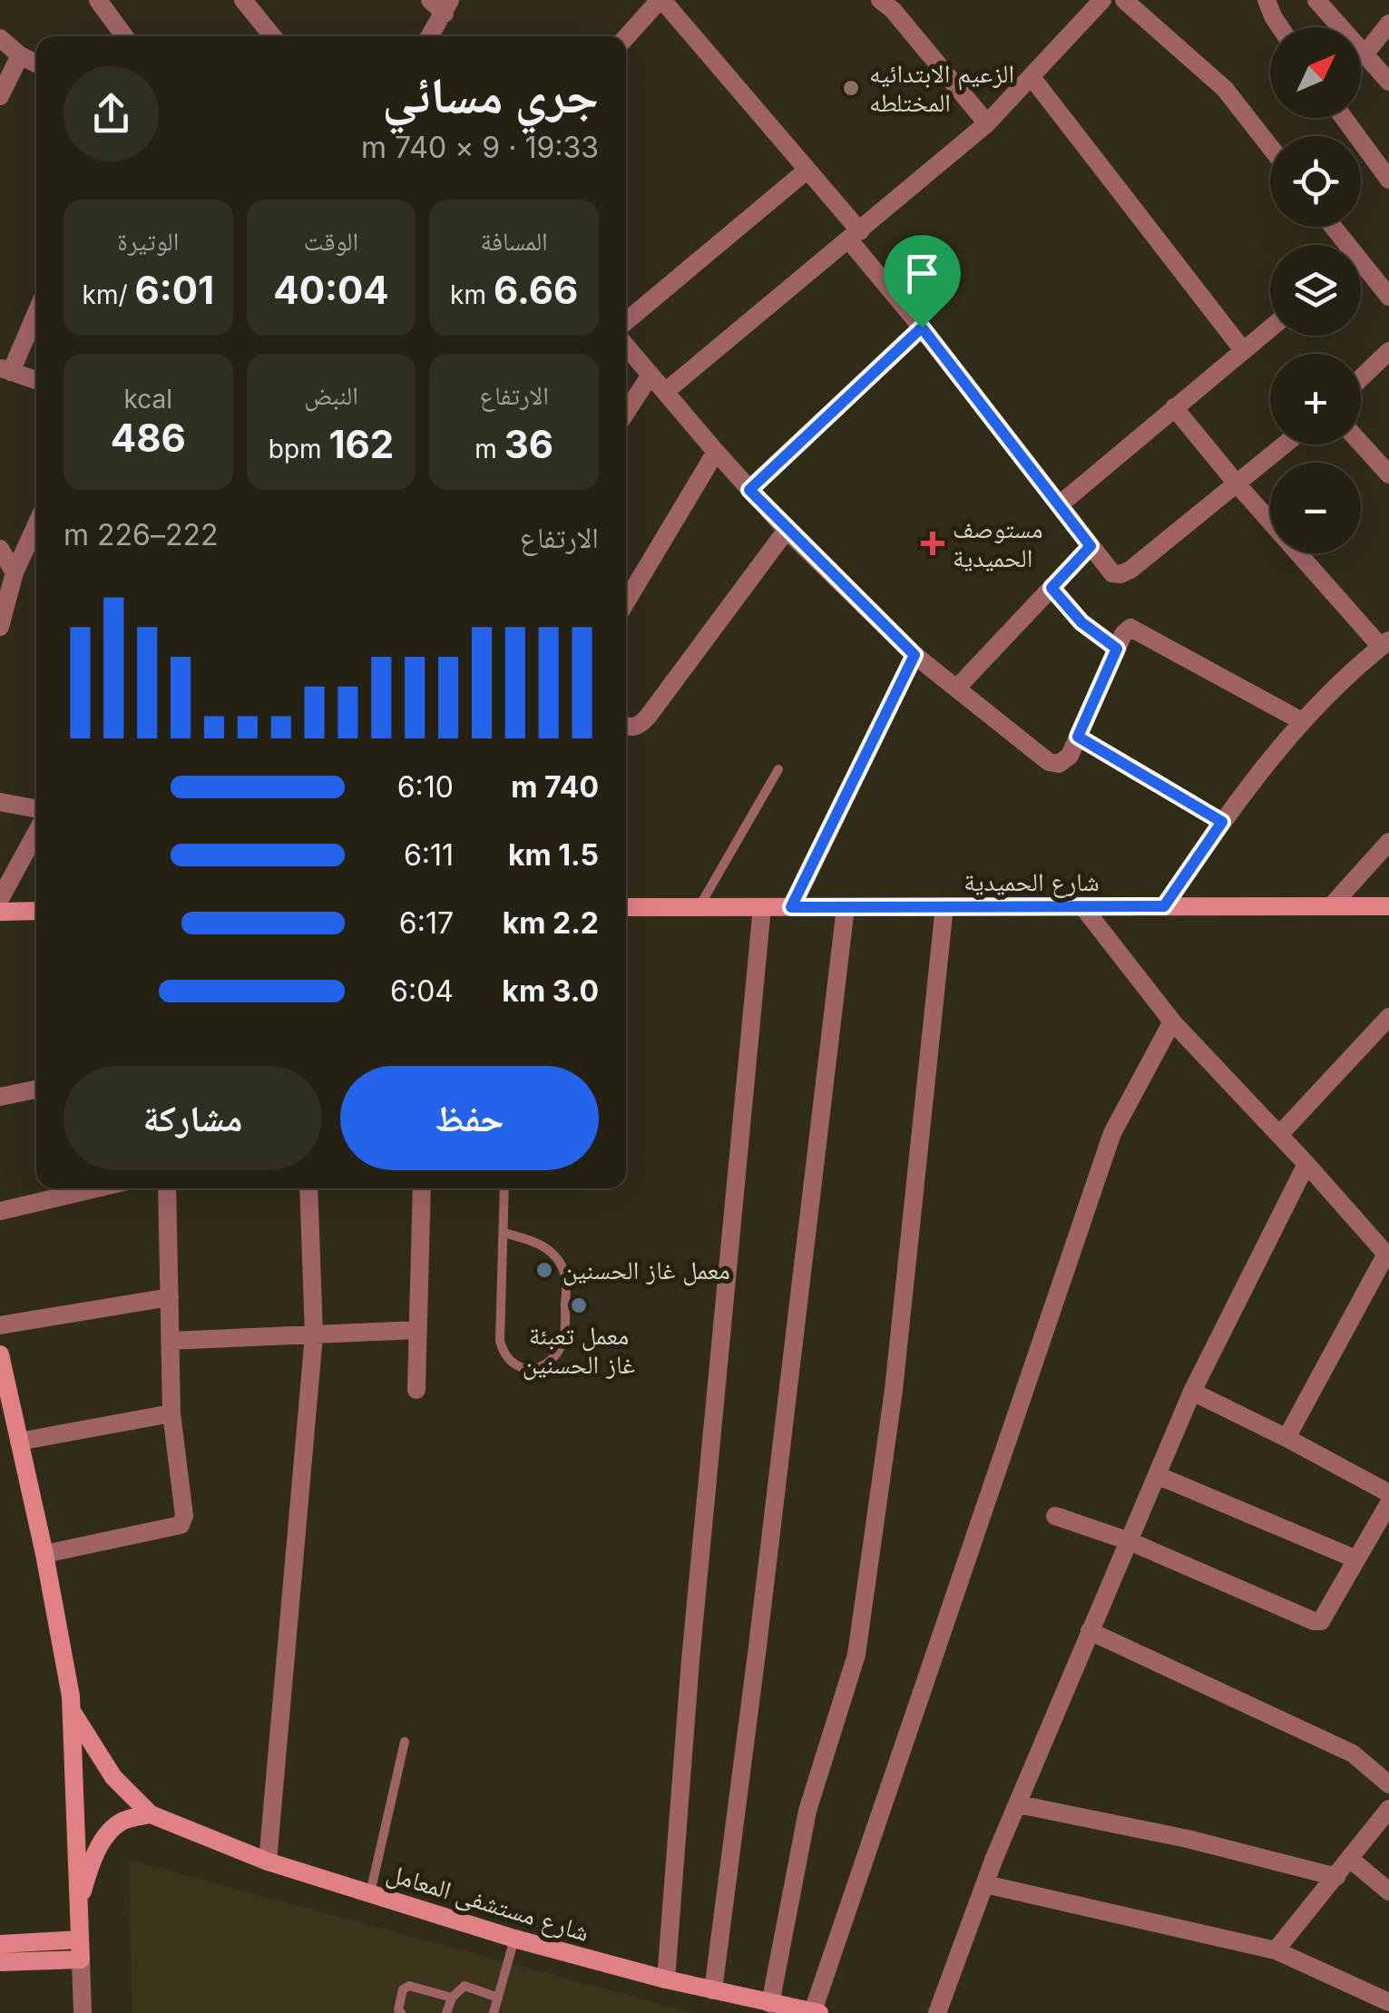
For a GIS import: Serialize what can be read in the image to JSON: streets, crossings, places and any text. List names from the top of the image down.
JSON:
{
  "streets": {
    "street": ["شارع الحميدية", "شارع مستشفى المعامل"]
  },
  "places": {
    "other": ["الزعيم الابتدائيه المختلطه", "معمل غاز الحسنين", "معمل تعبئة غاز الحسنين"],
    "health": ["مستوصف الحميدية"]
  },
  "north": "top right",
  "page": {
    "map_buttons": ["+", "−"],
    "heading": ["جري مسائي", "19:33 · 9 × 740 m"],
    "stats": [
      ["المسافة", "6.66 km"],
      ["الوقت", "40:04"],
      ["الوتيرة", "6:01 /km"],
      ["الارتفاع", "36 m"],
      ["النبض", "162 bpm"],
      ["kcal", "486"]
    ],
    "chart": ["الارتفاع", "222–226 m"],
    "list": [
      {
        "name": "740 m",
        "note": "6:10"
      },
      {
        "name": "1.5 km",
        "note": "6:11"
      },
      {
        "name": "2.2 km",
        "note": "6:17"
      },
      {
        "name": "3.0 km",
        "note": "6:04"
      }
    ],
    "buttons": ["حفظ", "مشاركة"]
  }
}
